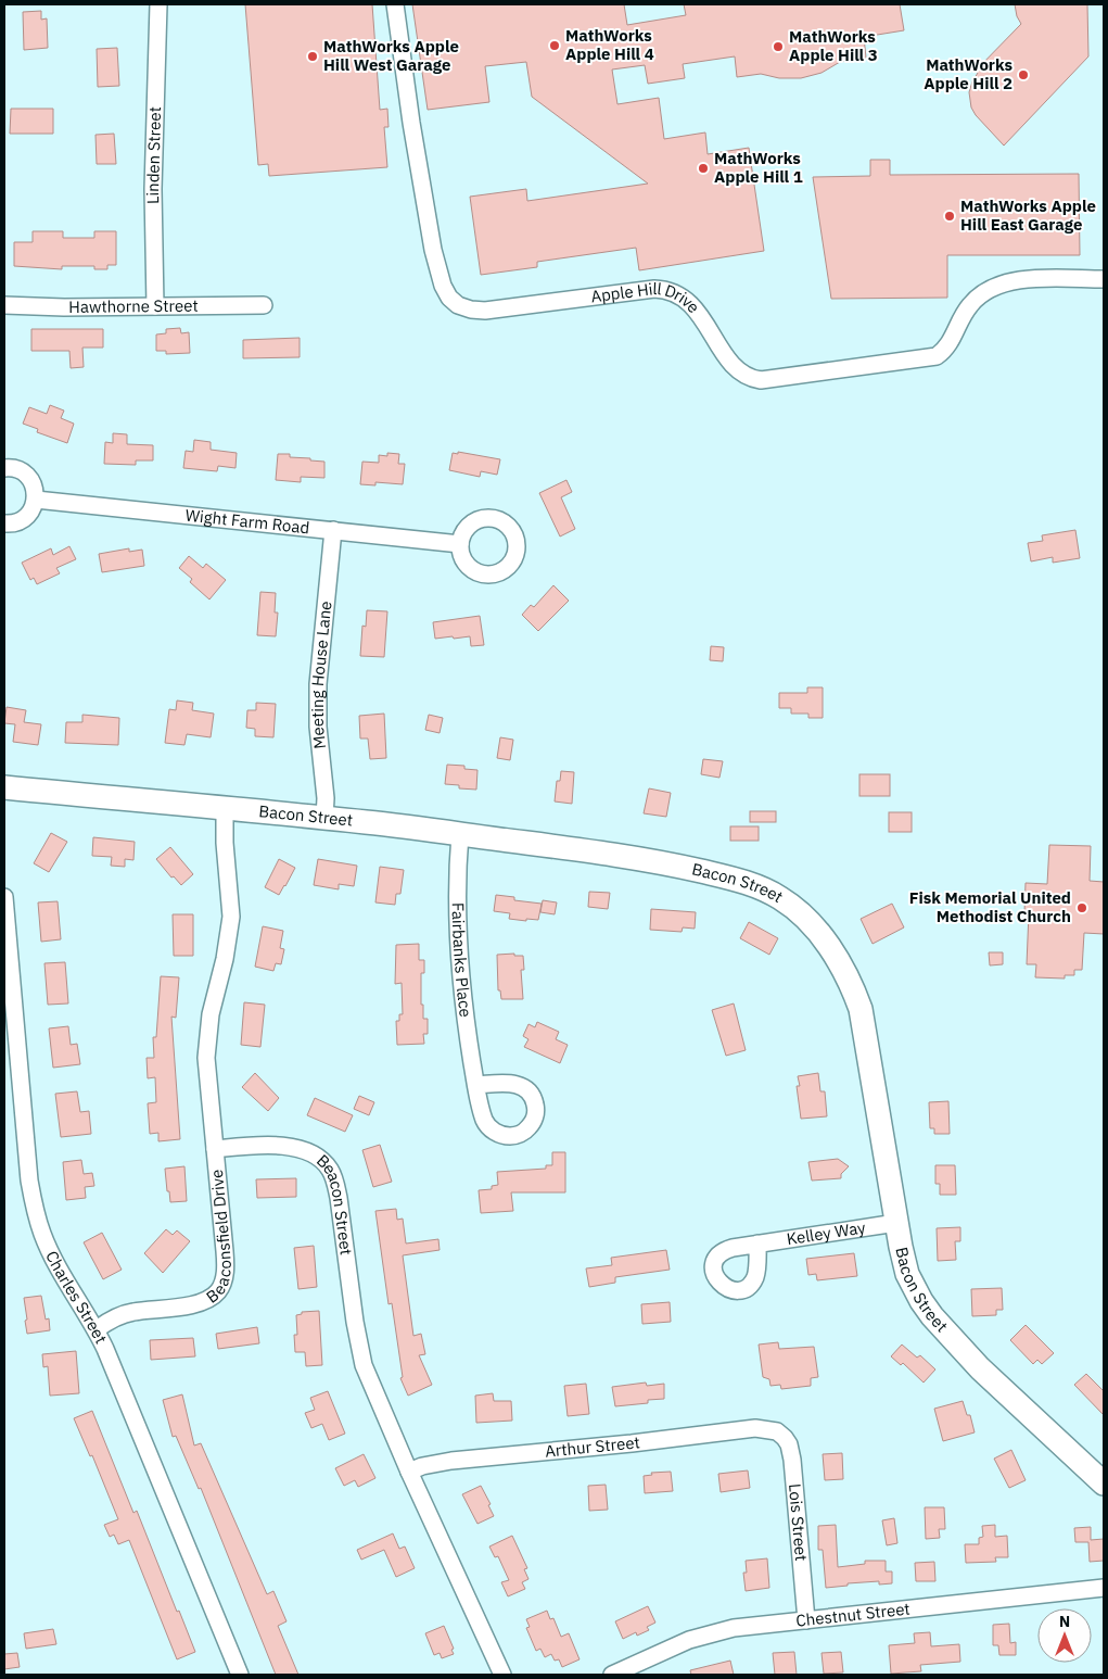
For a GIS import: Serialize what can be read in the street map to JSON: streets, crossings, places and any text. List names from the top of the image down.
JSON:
{
  "streets": {
    "street": [
      "Linden Street",
      "Hawthorne Street",
      "Apple Hill Drive",
      "Wight Farm Road",
      "Meeting House Lane",
      "Bacon Street",
      "Fairbanks Place",
      "Beacon Street",
      "Beaconsfield Drive",
      "Kelley Way",
      "Charles Street",
      "Arthur Street",
      "Lois Street",
      "Chestnut Street"
    ]
  },
  "crossings": [
    ["Linden Street", "Hawthorne Street"],
    ["Wight Farm Road", "Meeting House Lane"],
    ["Meeting House Lane", "Bacon Street"],
    ["Bacon Street", "Fairbanks Place"],
    ["Bacon Street", "Kelley Way"],
    ["Beacon Street", "Beaconsfield Drive"],
    ["Beacon Street", "Arthur Street"],
    ["Beaconsfield Drive", "Charles Street"],
    ["Arthur Street", "Lois Street"],
    ["Lois Street", "Chestnut Street"]
  ],
  "places": [
    "MathWorks Apple Hill 4",
    "MathWorks Apple Hill 3",
    "MathWorks Apple Hill West Garage",
    "MathWorks Apple Hill 2",
    "MathWorks Apple Hill 1",
    "MathWorks Apple Hill East Garage",
    "Fisk Memorial United Methodist Church"
  ],
  "north": "top"
}
